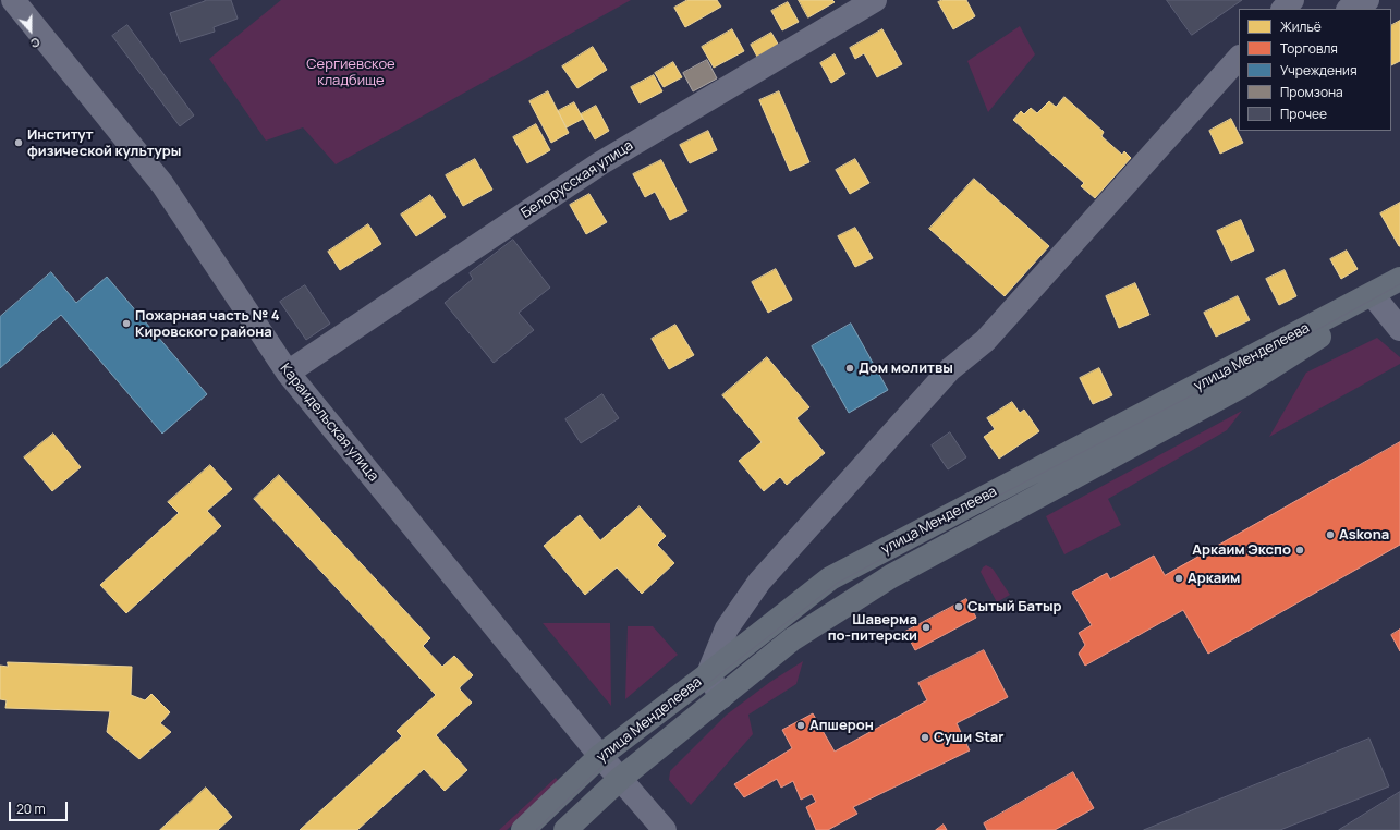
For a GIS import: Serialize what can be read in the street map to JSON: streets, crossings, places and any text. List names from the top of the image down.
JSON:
{
  "streets": {
    "main road": ["улица Менделеева"],
    "street": ["Белорусская улица", "Караидельская улица"]
  },
  "crossings": [
    ["Белорусская улица", "Караидельская улица"],
    ["улица Менделеева", "Караидельская улица"]
  ],
  "parks": ["Сергиевское кладбище"],
  "places": [
    "Институт физической культуры",
    "Пожарная часть № 4 Кировского района",
    "Дом молитвы",
    "Askona",
    "Аркаим Экспо",
    "Аркаим",
    "Сытый Батыр",
    "Шаверма по-питерски",
    "Апшерон",
    "Суши Star"
  ],
  "legend": [
    "Жильё",
    "Торговля",
    "Учреждения",
    "Промзона",
    "Прочее"
  ],
  "scale_bar": "20 m",
  "north": "bottom"
}
